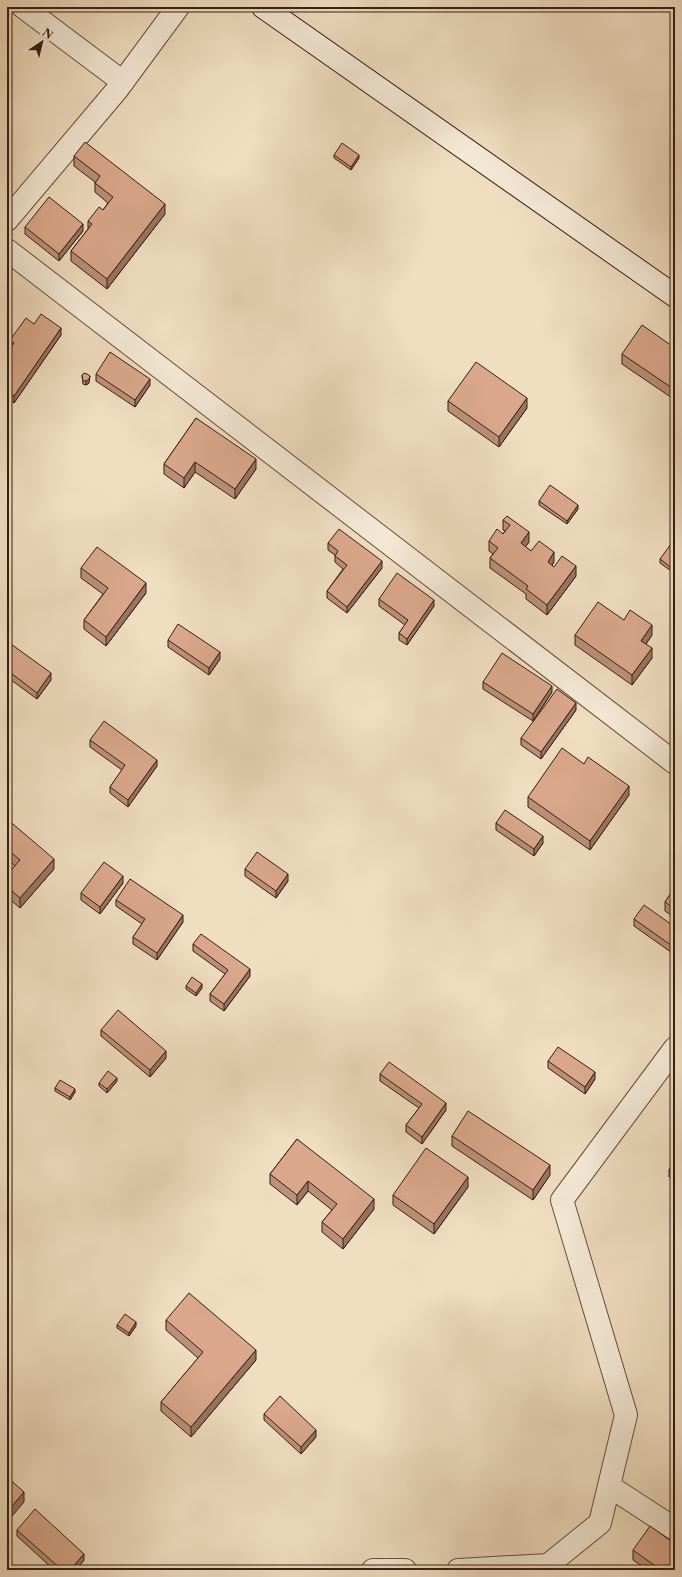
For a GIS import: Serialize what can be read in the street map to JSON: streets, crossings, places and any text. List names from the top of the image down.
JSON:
{
  "north": "top right"
}
